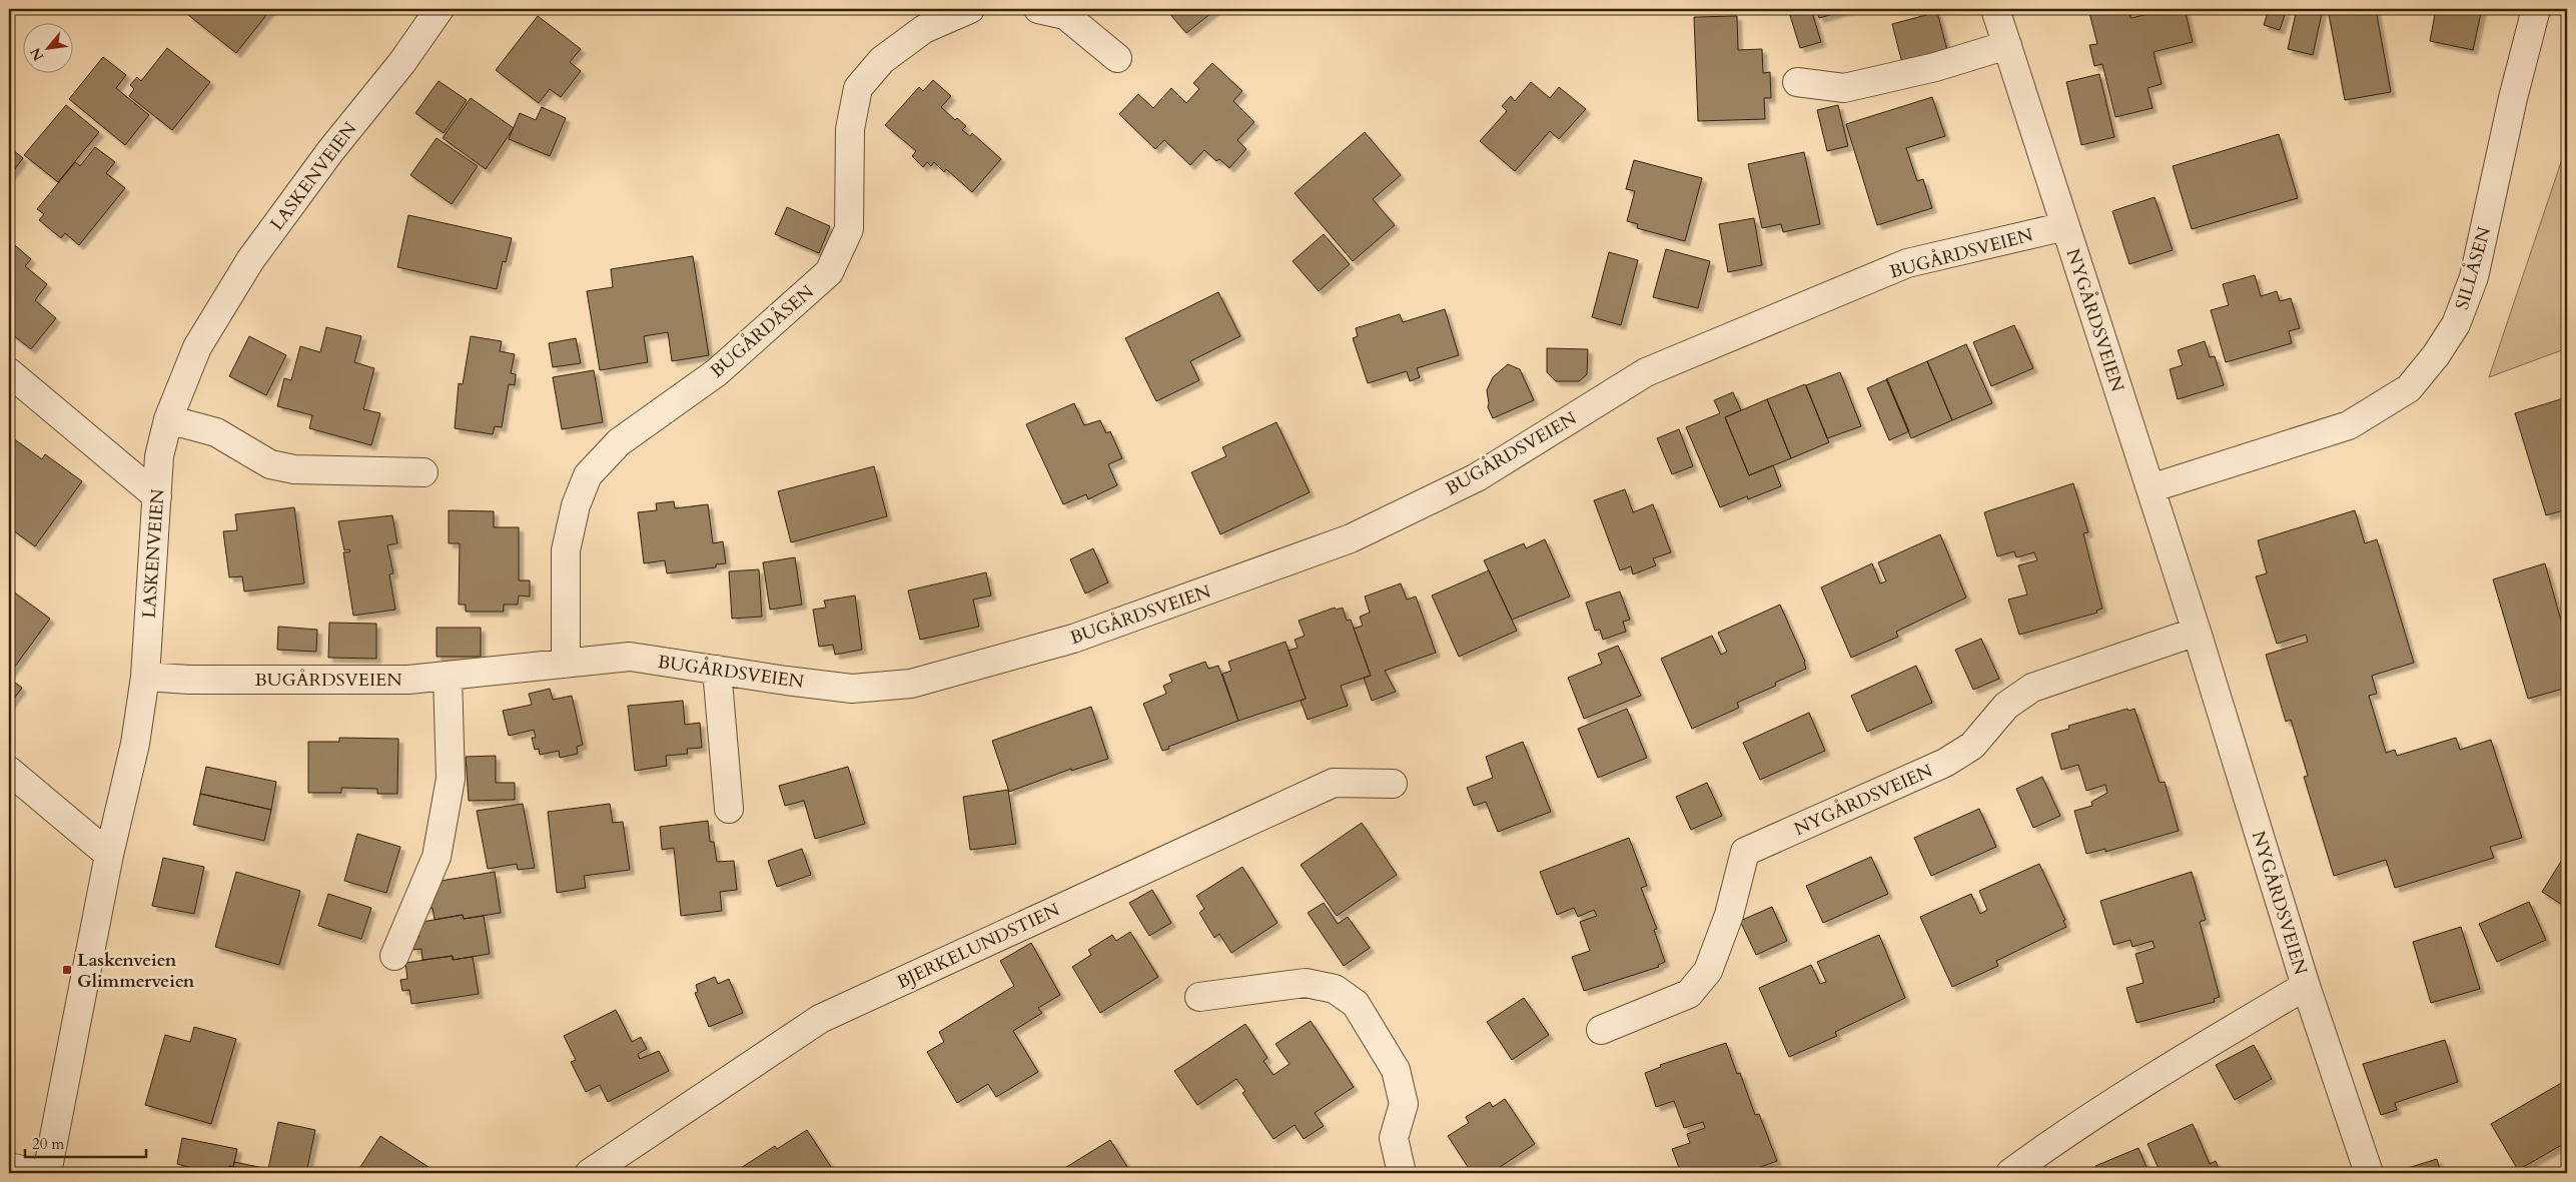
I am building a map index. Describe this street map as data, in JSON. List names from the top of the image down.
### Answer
{
  "streets": {
    "street": [
      "LASKENVEIEN",
      "BUGÅRDSVEIEN",
      "SILLÅSEN",
      "NYGÅRDSVEIEN",
      "BUGÅRDÅSEN",
      "BJERKELUNDSTIEN"
    ]
  },
  "crossings": [
    ["LASKENVEIEN", "BUGÅRDSVEIEN"],
    ["BUGÅRDSVEIEN", "NYGÅRDSVEIEN"],
    ["BUGÅRDSVEIEN", "BUGÅRDÅSEN"],
    ["SILLÅSEN", "NYGÅRDSVEIEN"]
  ],
  "places": {
    "transit": ["Laskenveien Glimmerveien"]
  },
  "scale_bar": "20 m",
  "north": "bottom left"
}
